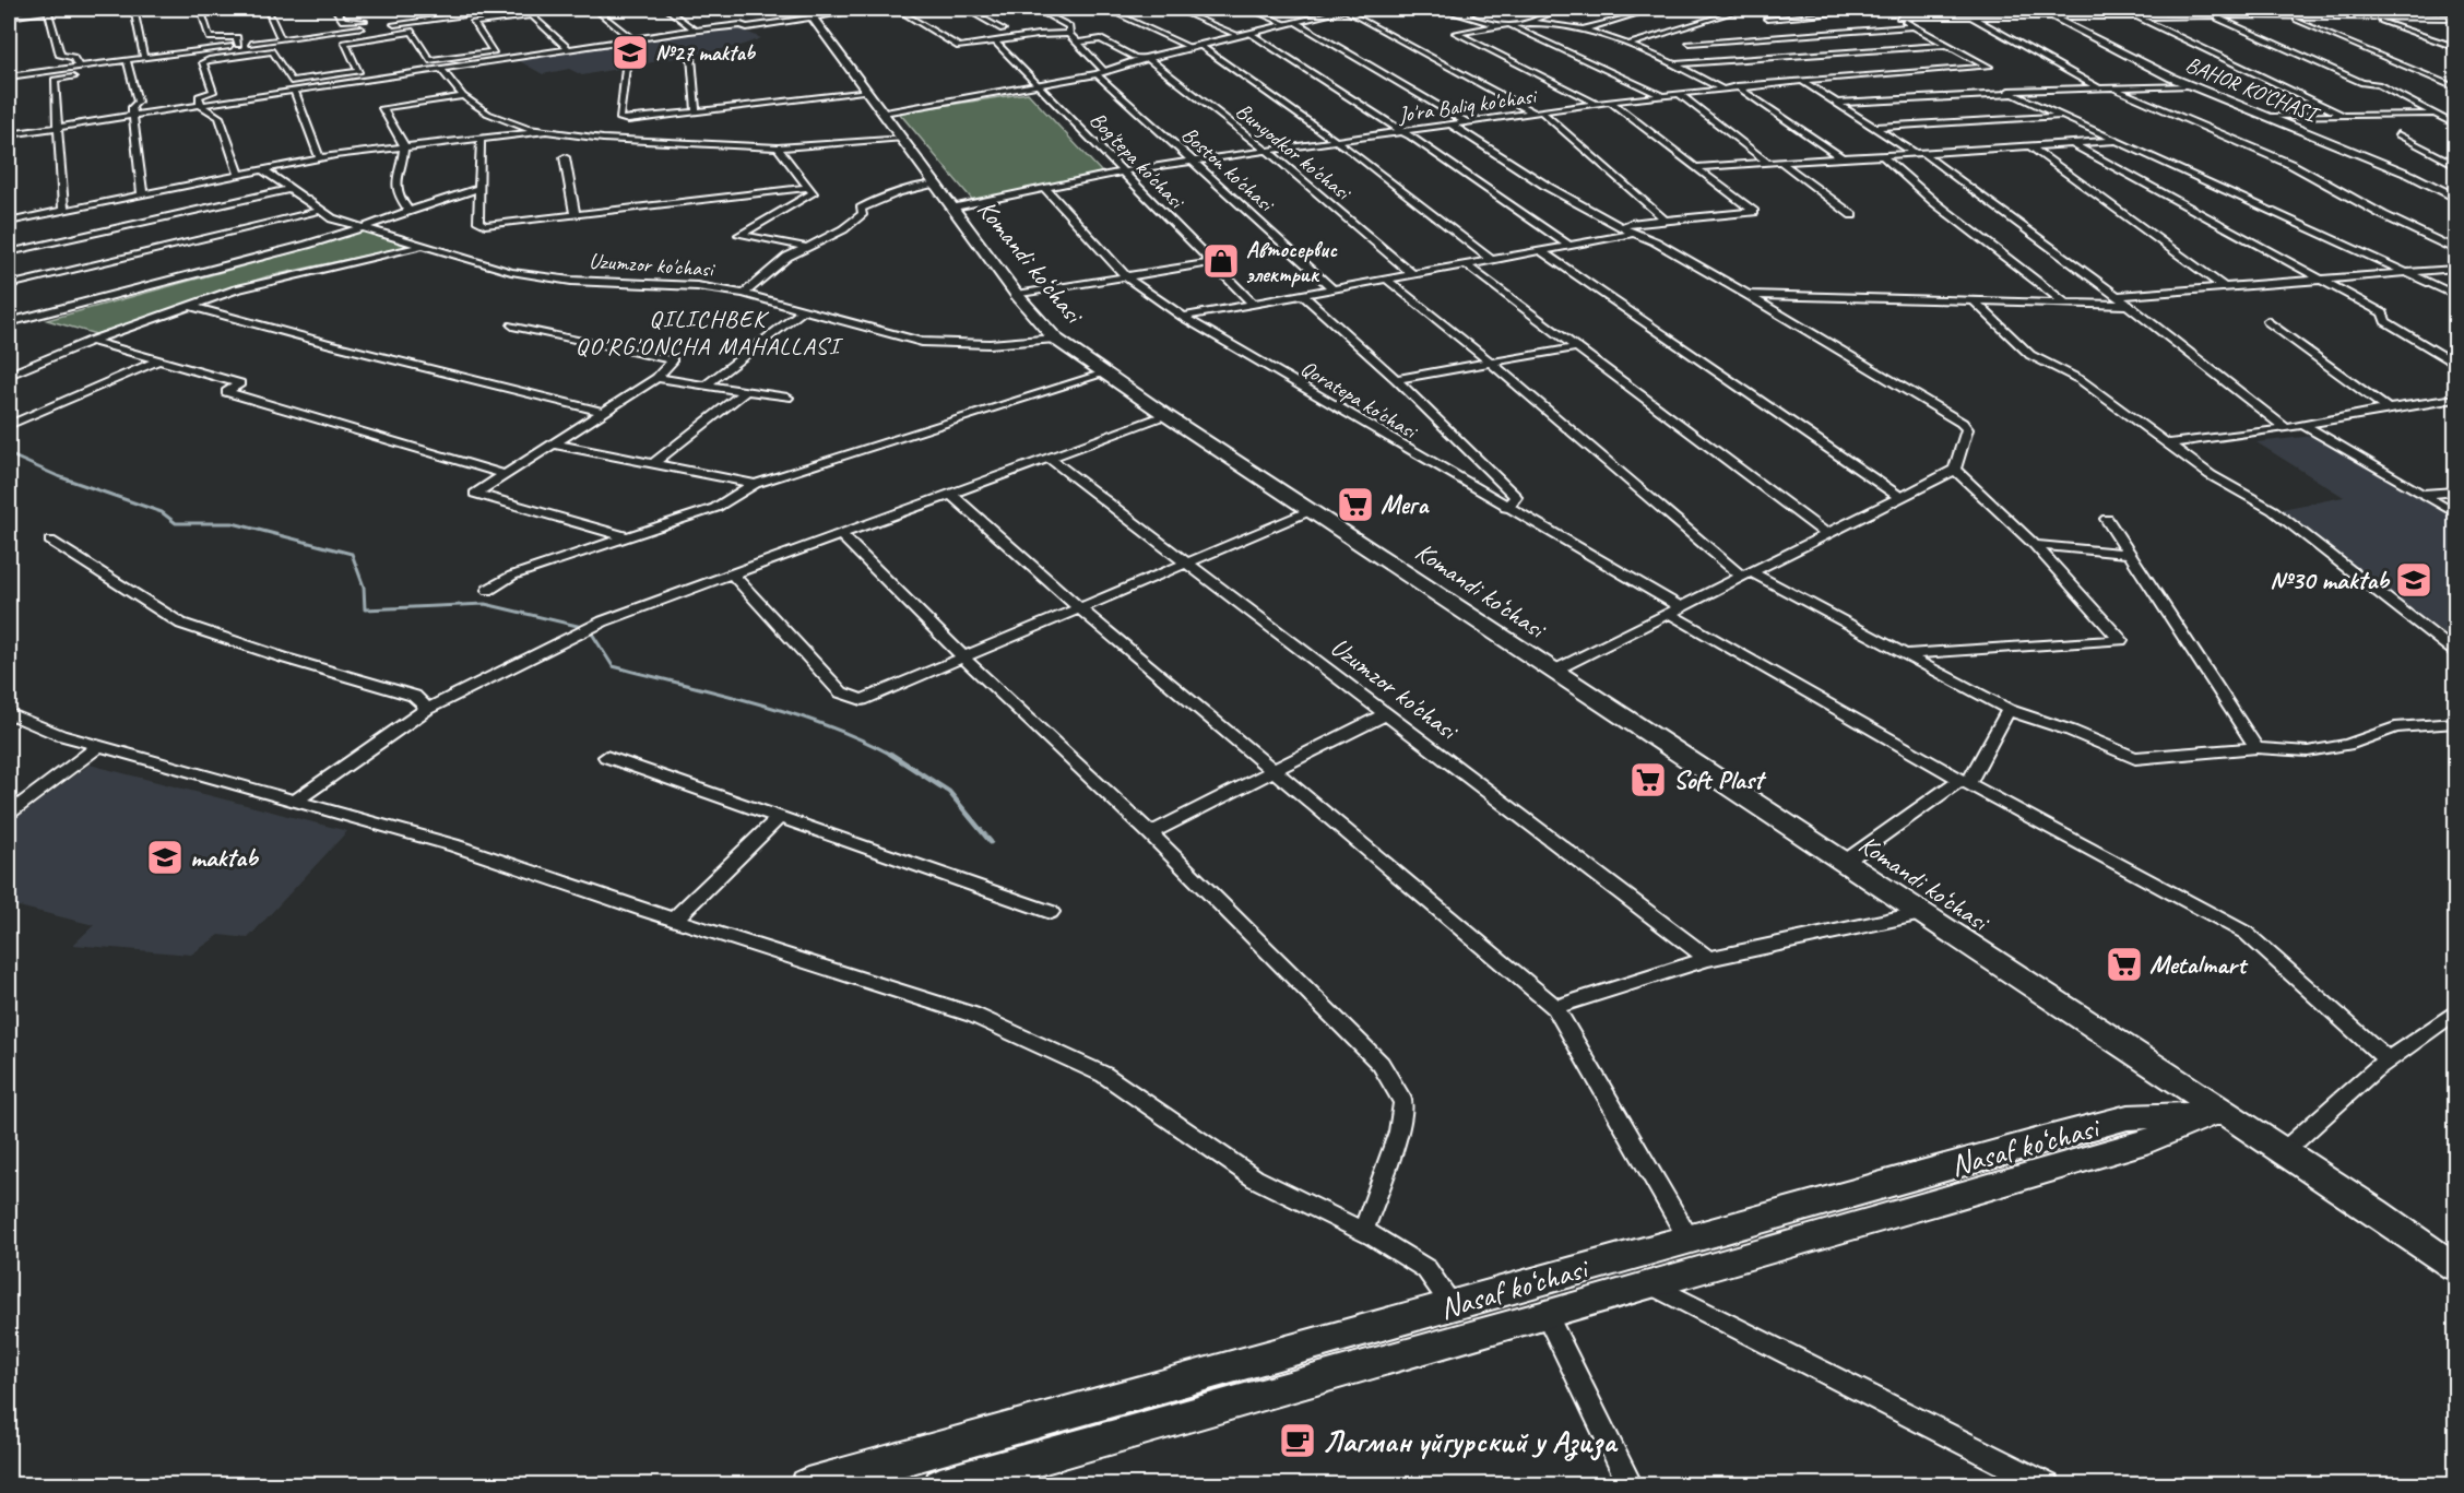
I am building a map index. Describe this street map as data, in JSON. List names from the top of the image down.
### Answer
{
  "streets": {
    "main road": ["Komandi ko‘chasi", "Nasaf ko‘chasi"],
    "street": [
      "BAHOR KO'CHASI",
      "Jo'ra Baliq ko'chasi",
      "Bunyodkor ko'chasi",
      "Bog'tepa ko'chasi",
      "Boston ko'chasi",
      "Uzumzor ko'chasi",
      "Qoratepa ko'chasi"
    ]
  },
  "crossings": [
    ["Jo'ra Baliq ko'chasi", "Bunyodkor ko'chasi"],
    ["Jo'ra Baliq ko'chasi", "Bog'tepa ko'chasi"],
    ["Jo'ra Baliq ko'chasi", "Boston ko'chasi"],
    ["Jo'ra Baliq ko'chasi", "Komandi ko‘chasi"],
    ["Jo'ra Baliq ko'chasi", "Qoratepa ko'chasi"],
    ["Bunyodkor ko'chasi", "Boston ko'chasi"],
    ["Komandi ko‘chasi", "Uzumzor ko'chasi"],
    ["Komandi ko‘chasi", "Nasaf ko‘chasi"]
  ],
  "districts": ["QILICHBEK QO'RG'ONCHA MAHALLASI"],
  "places": {
    "school or university": ["№27 maktab", "№30 maktab", "maktab"],
    "shop": ["Автосервис электрик"],
    "supermarket": ["Мега", "Soft Plast", "Metalmart"],
    "cafe": ["Лагман уйгурский у Азиза"]
  }
}
